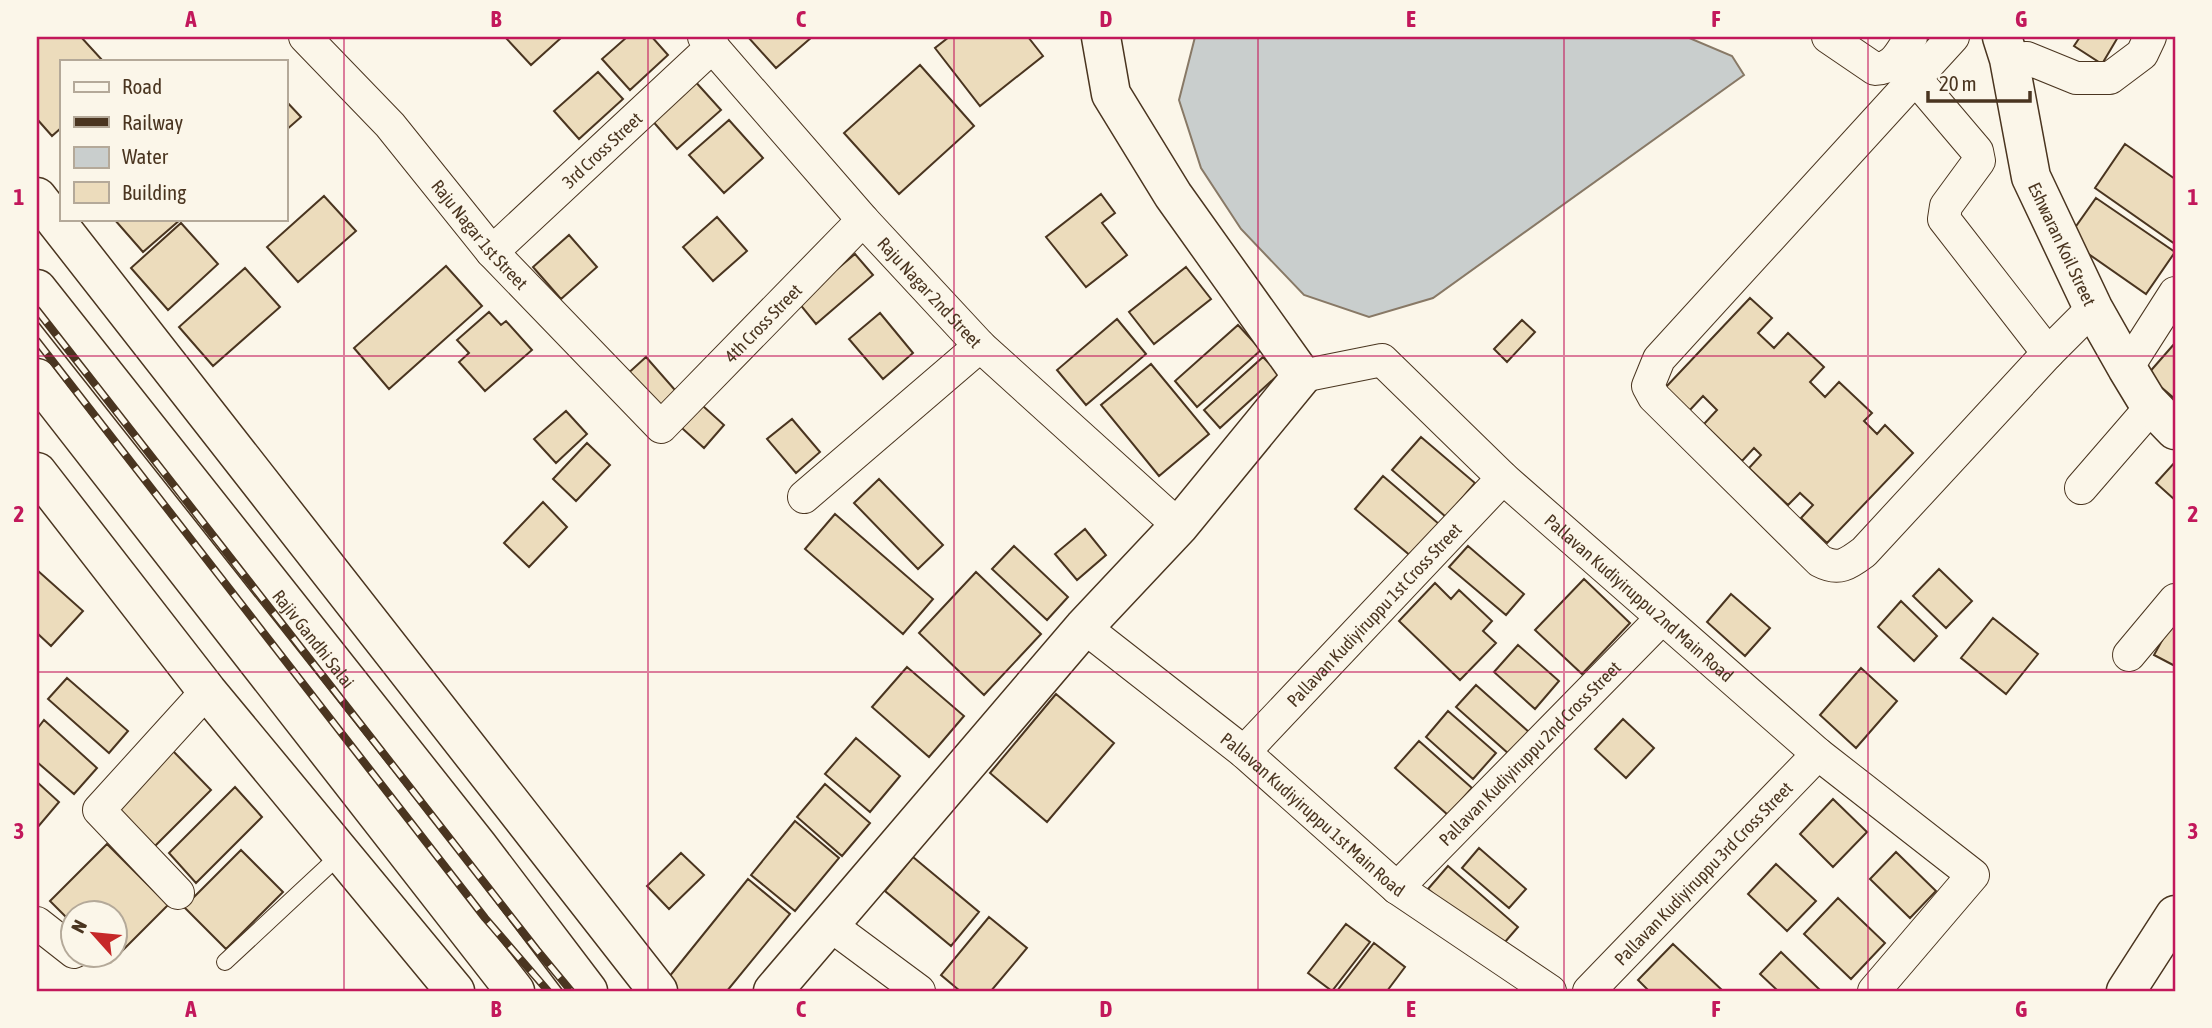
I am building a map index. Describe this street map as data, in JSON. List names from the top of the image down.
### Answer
{
  "streets": {
    "street": [
      "3rd Cross Street",
      "Raju Nagar 1st Street",
      "Eshwaran Koil Street",
      "Raju Nagar 2nd Street",
      "4th Cross Street",
      "Pallavan Kudiyiruppu 2nd Main Road",
      "Pallavan Kudiyiruppu 1st Cross Street",
      "Rajiv Gandhi Salai",
      "Pallavan Kudiyiruppu 2nd Cross Street",
      "Pallavan Kudiyiruppu 1st Main Road",
      "Pallavan Kudiyiruppu 3rd Cross Street"
    ]
  },
  "crossings": [
    ["3rd Cross Street", "Raju Nagar 1st Street"],
    ["3rd Cross Street", "Raju Nagar 2nd Street"],
    ["Raju Nagar 1st Street", "4th Cross Street"],
    ["Raju Nagar 2nd Street", "4th Cross Street"],
    ["Pallavan Kudiyiruppu 2nd Main Road", "Pallavan Kudiyiruppu 1st Cross Street"],
    ["Pallavan Kudiyiruppu 2nd Main Road", "Pallavan Kudiyiruppu 2nd Cross Street"],
    ["Pallavan Kudiyiruppu 2nd Main Road", "Pallavan Kudiyiruppu 3rd Cross Street"],
    ["Pallavan Kudiyiruppu 1st Cross Street", "Pallavan Kudiyiruppu 1st Main Road"],
    ["Pallavan Kudiyiruppu 2nd Cross Street", "Pallavan Kudiyiruppu 1st Main Road"]
  ],
  "legend": [
    "Road",
    "Railway",
    "Water",
    "Building"
  ],
  "scale_bar": "20 m",
  "north": "top left",
  "grid": {
    "columns": [
      "A",
      "B",
      "C",
      "D",
      "E",
      "F",
      "G"
    ],
    "rows": ["1", "2", "3"]
  }
}
